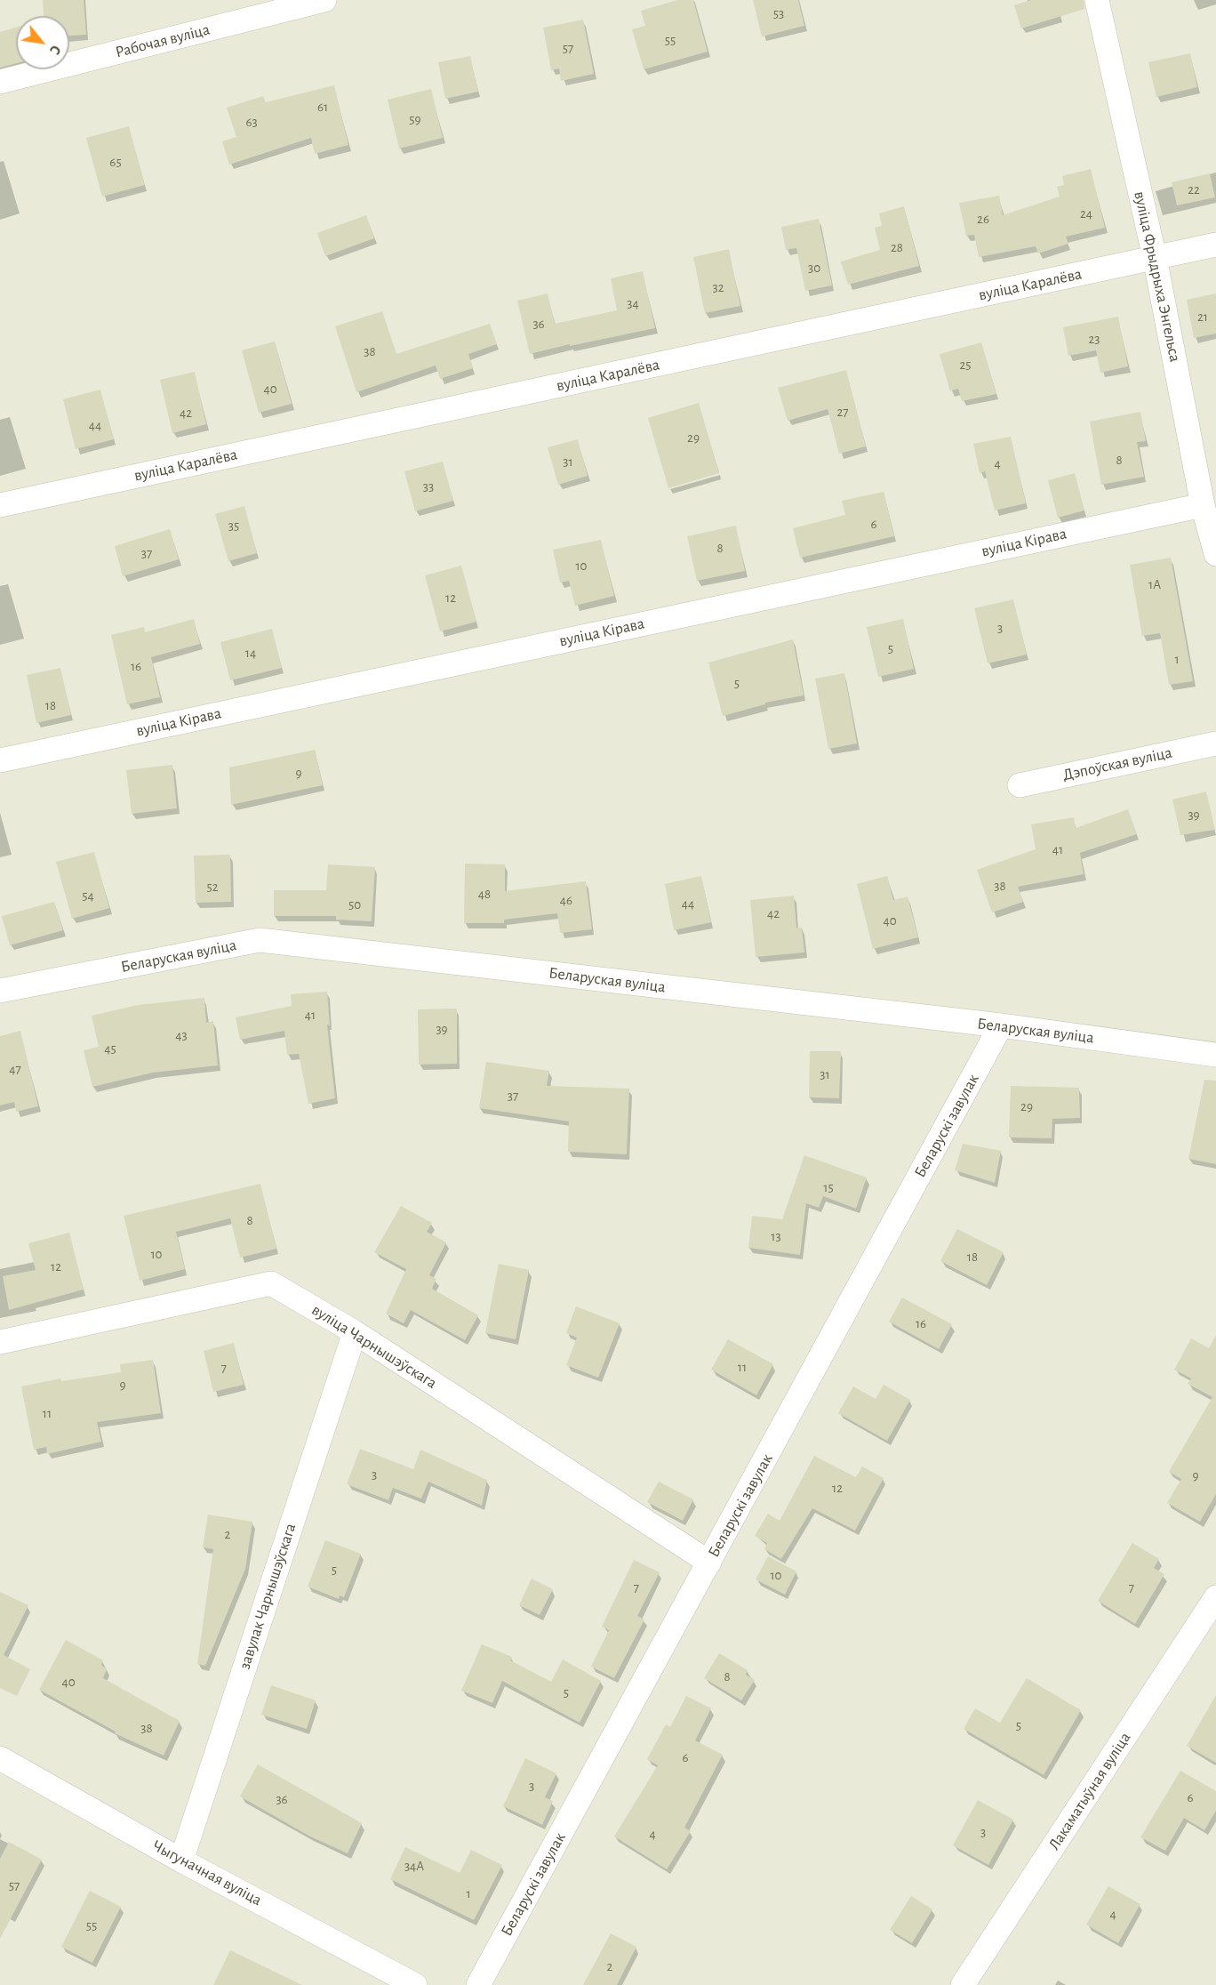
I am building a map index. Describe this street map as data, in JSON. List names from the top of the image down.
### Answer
{
  "streets": {
    "street": [
      "Рабочая вуліца",
      "вуліца Фрыдрыха Энгельса",
      "вуліца Каралёва",
      "вуліца Кірава",
      "Дэпоўская вуліца",
      "Беларуская вуліца",
      "Беларускі завулак",
      "вуліца Чарнышэўскага",
      "завулак Чарнышэўскага",
      "Лакаматыўная вуліца",
      "Чыгуначная вуліца"
    ]
  },
  "crossings": [
    ["вуліца Фрыдрыха Энгельса", "вуліца Каралёва"],
    ["вуліца Фрыдрыха Энгельса", "вуліца Кірава"],
    ["Беларуская вуліца", "Беларускі завулак"],
    ["Беларускі завулак", "вуліца Чарнышэўскага"],
    ["вуліца Чарнышэўскага", "завулак Чарнышэўскага"],
    ["завулак Чарнышэўскага", "Чыгуначная вуліца"]
  ],
  "house_numbers": [
    "53",
    "55",
    "57",
    "61",
    "59",
    "63",
    "65",
    "22",
    "24",
    "26",
    "28",
    "30",
    "32",
    "34",
    "21",
    "36",
    "23",
    "38",
    "25",
    "40",
    "27",
    "42",
    "44",
    "29",
    "8",
    "31",
    "4",
    "33",
    "6",
    "35",
    "8",
    "37",
    "10",
    "1А",
    "12",
    "3",
    "5",
    "14",
    "1",
    "16",
    "5",
    "18",
    "9",
    "39",
    "41",
    "38",
    "52",
    "48",
    "54",
    "46",
    "44",
    "50",
    "42",
    "40",
    "41",
    "39",
    "43",
    "45",
    "47",
    "31",
    "37",
    "29",
    "15",
    "8",
    "13",
    "10",
    "18",
    "12",
    "16",
    "11",
    "7",
    "9",
    "11",
    "3",
    "9",
    "12",
    "2",
    "5",
    "10",
    "7",
    "7",
    "8",
    "40",
    "5",
    "5",
    "38",
    "6",
    "3",
    "6",
    "36",
    "3",
    "4",
    "34А",
    "57",
    "1",
    "4",
    "55",
    "2"
  ],
  "north": "bottom right"
}
